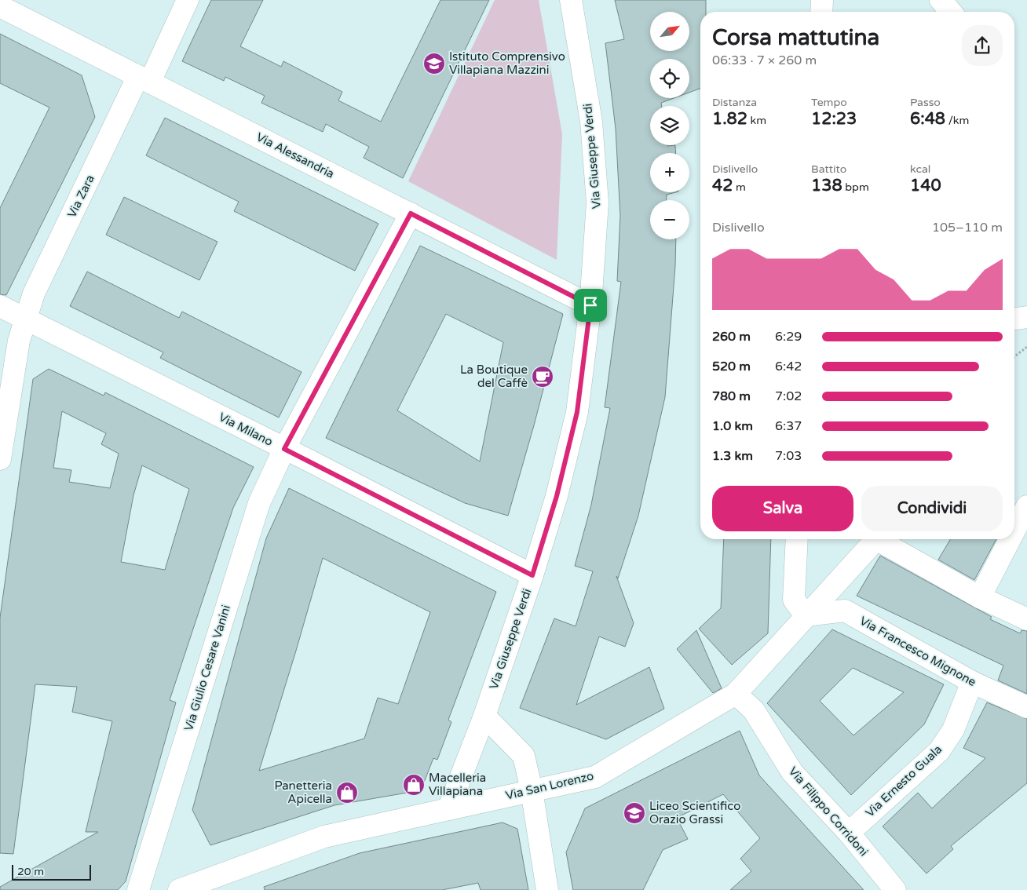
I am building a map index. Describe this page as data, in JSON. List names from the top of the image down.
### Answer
{
  "streets": {
    "street": [
      "Via Alessandria",
      "Via Giuseppe Verdi",
      "Via Zara",
      "Via Milano",
      "Via Francesco Mignone",
      "Via Giulio Cesare Vanini",
      "Via Ernesto Guala",
      "Via San Lorenzo",
      "Via Filippo Corridoni"
    ]
  },
  "crossings": [
    ["Via Alessandria", "Via Giuseppe Verdi"],
    ["Via Alessandria", "Via Zara"],
    ["Via Alessandria", "Via Giulio Cesare Vanini"],
    ["Via Giuseppe Verdi", "Via Milano"],
    ["Via Giuseppe Verdi", "Via San Lorenzo"],
    ["Via Zara", "Via Milano"],
    ["Via Milano", "Via Giulio Cesare Vanini"],
    ["Via Francesco Mignone", "Via Ernesto Guala"],
    ["Via Francesco Mignone", "Via San Lorenzo"],
    ["Via Ernesto Guala", "Via Filippo Corridoni"],
    ["Via San Lorenzo", "Via Filippo Corridoni"]
  ],
  "places": {
    "school or university": ["Istituto Comprensivo Villapiana Mazzini", "Liceo Scientifico Orazio Grassi"],
    "cafe": ["La Boutique del Caffè"],
    "shop": ["Macelleria Villapiana", "Panetteria Apicella"]
  },
  "scale_bar": "20 m",
  "north": "top right",
  "page": {
    "map_buttons": ["+", "−"],
    "heading": ["Corsa mattutina", "06:33 · 7 × 260 m"],
    "stats": [
      ["Distanza", "1.82 km"],
      ["Tempo", "12:23"],
      ["Passo", "6:48 /km"],
      ["Dislivello", "42 m"],
      ["Battito", "138 bpm"],
      ["kcal", "140"]
    ],
    "chart": ["Dislivello", "105–110 m"],
    "list": [
      {
        "name": "260 m",
        "note": "6:29"
      },
      {
        "name": "520 m",
        "note": "6:42"
      },
      {
        "name": "780 m",
        "note": "7:02"
      },
      {
        "name": "1.0 km",
        "note": "6:37"
      },
      {
        "name": "1.3 km",
        "note": "7:03"
      }
    ],
    "buttons": ["Salva", "Condividi"],
    "scale": "20 m"
  }
}
